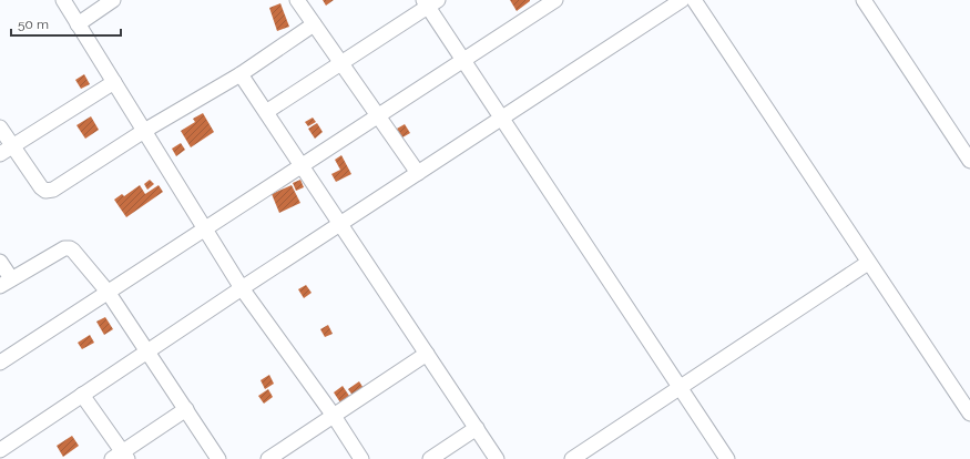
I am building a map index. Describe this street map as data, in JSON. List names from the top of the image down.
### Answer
{
  "scale_bar": "50 m"
}
